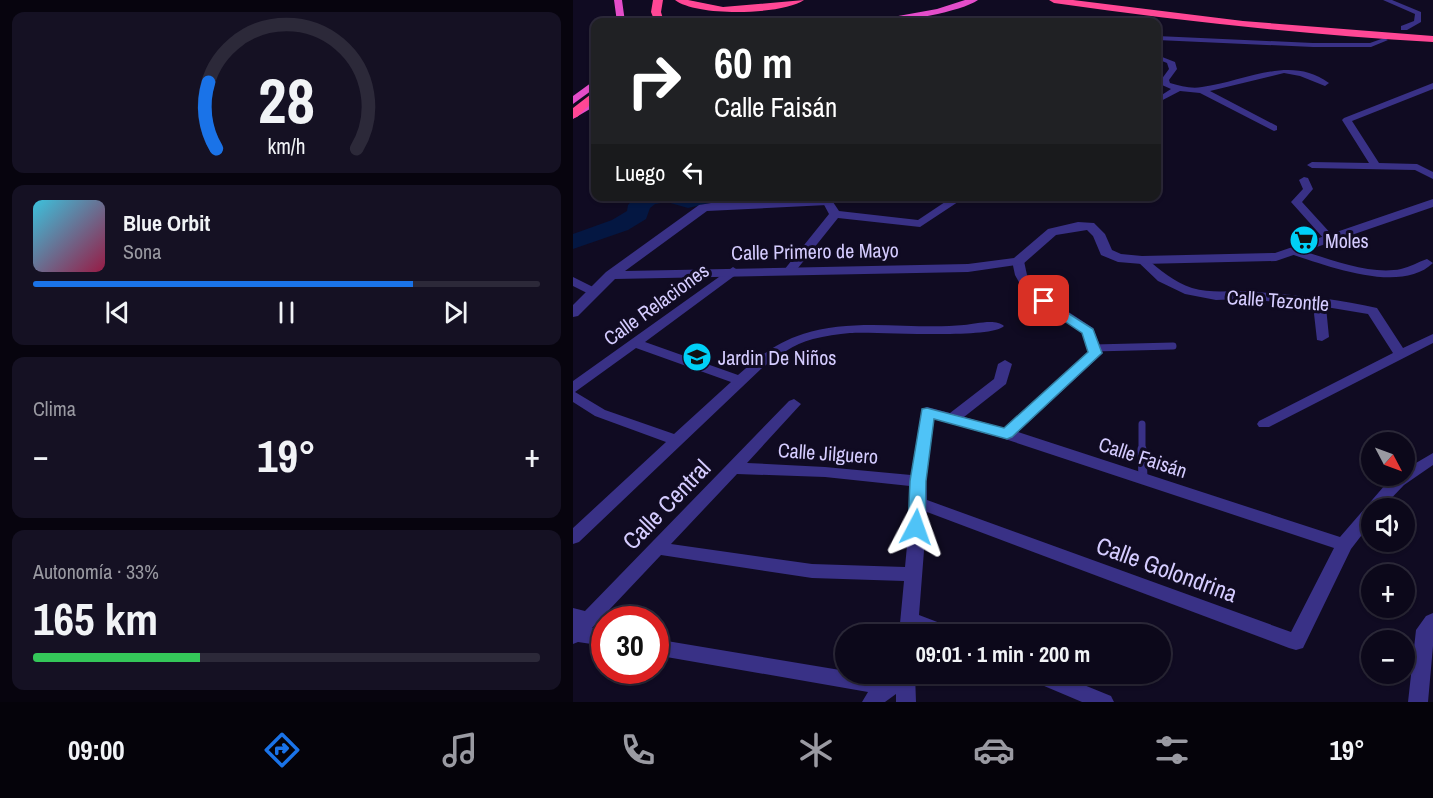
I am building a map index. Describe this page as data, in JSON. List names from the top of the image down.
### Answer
{
  "streets": {
    "street": [
      "Calle Primero de Mayo",
      "Calle Tezontle",
      "Calle Relaciones",
      "Calle Jilguero",
      "Calle Faisán",
      "Calle Central",
      "Calle Golondrina"
    ]
  },
  "crossings": [
    ["Calle Primero de Mayo", "Calle Relaciones"],
    ["Calle Jilguero", "Calle Faisán"],
    ["Calle Jilguero", "Calle Central"],
    ["Calle Faisán", "Calle Golondrina"]
  ],
  "places": {
    "supermarket": ["Moles"],
    "school or university": ["Jardin De Niños"]
  },
  "north": "bottom right",
  "page": {
    "turn": ["60 m", "Calle Faisán"],
    "then": "Luego",
    "song": ["Blue Orbit", "Sona"],
    "tile": [
      "Clima",
      ["Autonomía · 33%", "165 km"]
    ],
    "heat": ["−", "19°", "+"],
    "map_buttons": ["+", "−"],
    "limit": "30",
    "trip": "09:01 · 1 min · 200 m",
    "tabs": ["09:00", "19°"],
    "gauge": ["28", "km/h"]
  }
}
